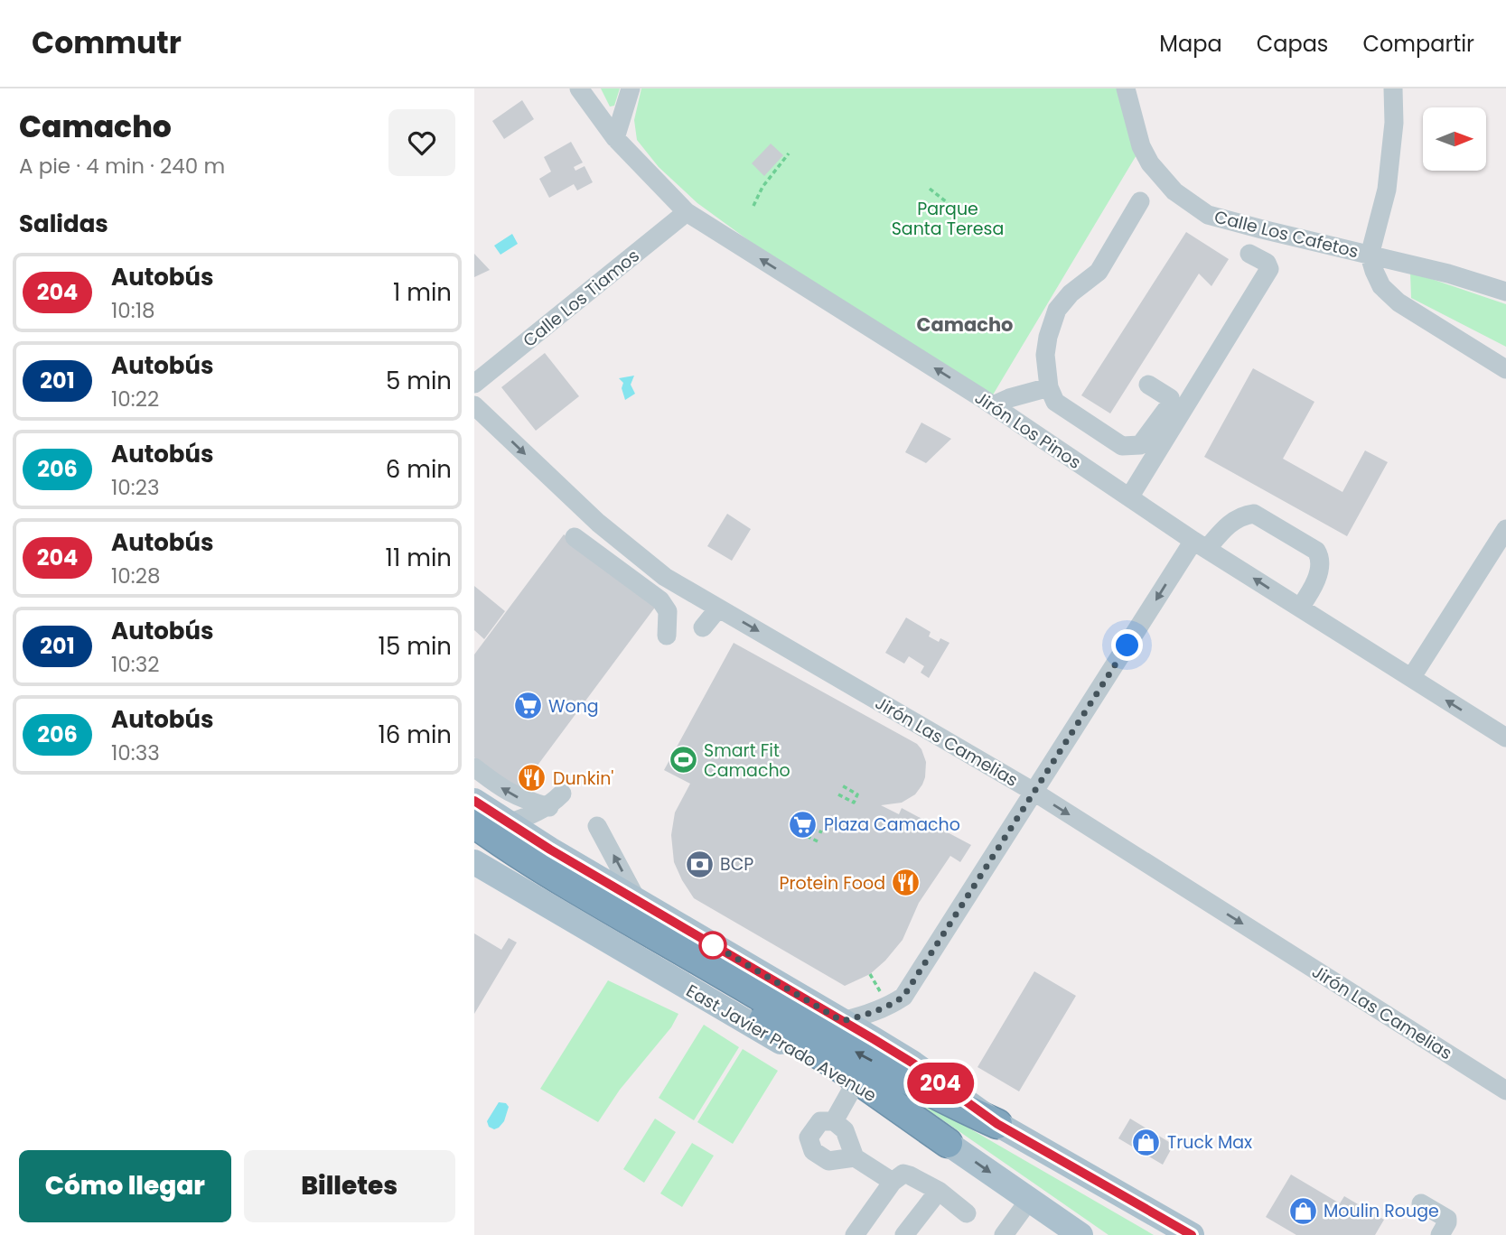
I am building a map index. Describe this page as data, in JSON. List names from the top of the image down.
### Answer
{
  "streets": {
    "main road": ["East Javier Prado Avenue"],
    "street": [
      "Calle Los Cafetos",
      "Calle Los Tiamos",
      "Jirón Los Pinos",
      "Jirón Las Camelias"
    ]
  },
  "crossings": [
    ["Calle Los Tiamos", "Jirón Los Pinos"]
  ],
  "one_way": ["Jirón Los Pinos", "Jirón Las Camelias"],
  "districts": ["Camacho"],
  "parks": ["Parque Santa Teresa"],
  "places": {
    "supermarket": ["Wong", "Plaza Camacho"],
    "sports": ["Smart Fit Camacho"],
    "restaurant": ["Dunkin'", "Protein Food"],
    "bank": ["BCP"],
    "shop": ["Truck Max", "Moulin Rouge"]
  },
  "lines": ["bus line 204"],
  "north": "right",
  "page": {
    "header": "Commutr",
    "nav": ["Mapa", "Capas", "Compartir"],
    "heading": [
      ["Camacho", "A pie · 4 min · 240 m"],
      "Salidas"
    ],
    "on_map": "204",
    "list": [
      {
        "mark": "204",
        "name": "Autobús",
        "note": "10:18",
        "value": "1 min"
      },
      {
        "mark": "201",
        "name": "Autobús",
        "note": "10:22",
        "value": "5 min"
      },
      {
        "mark": "206",
        "name": "Autobús",
        "note": "10:23",
        "value": "6 min"
      },
      {
        "mark": "204",
        "name": "Autobús",
        "note": "10:28",
        "value": "11 min"
      },
      {
        "mark": "201",
        "name": "Autobús",
        "note": "10:32",
        "value": "15 min"
      },
      {
        "mark": "206",
        "name": "Autobús",
        "note": "10:33",
        "value": "16 min"
      }
    ],
    "buttons": ["Cómo llegar", "Billetes"]
  }
}
